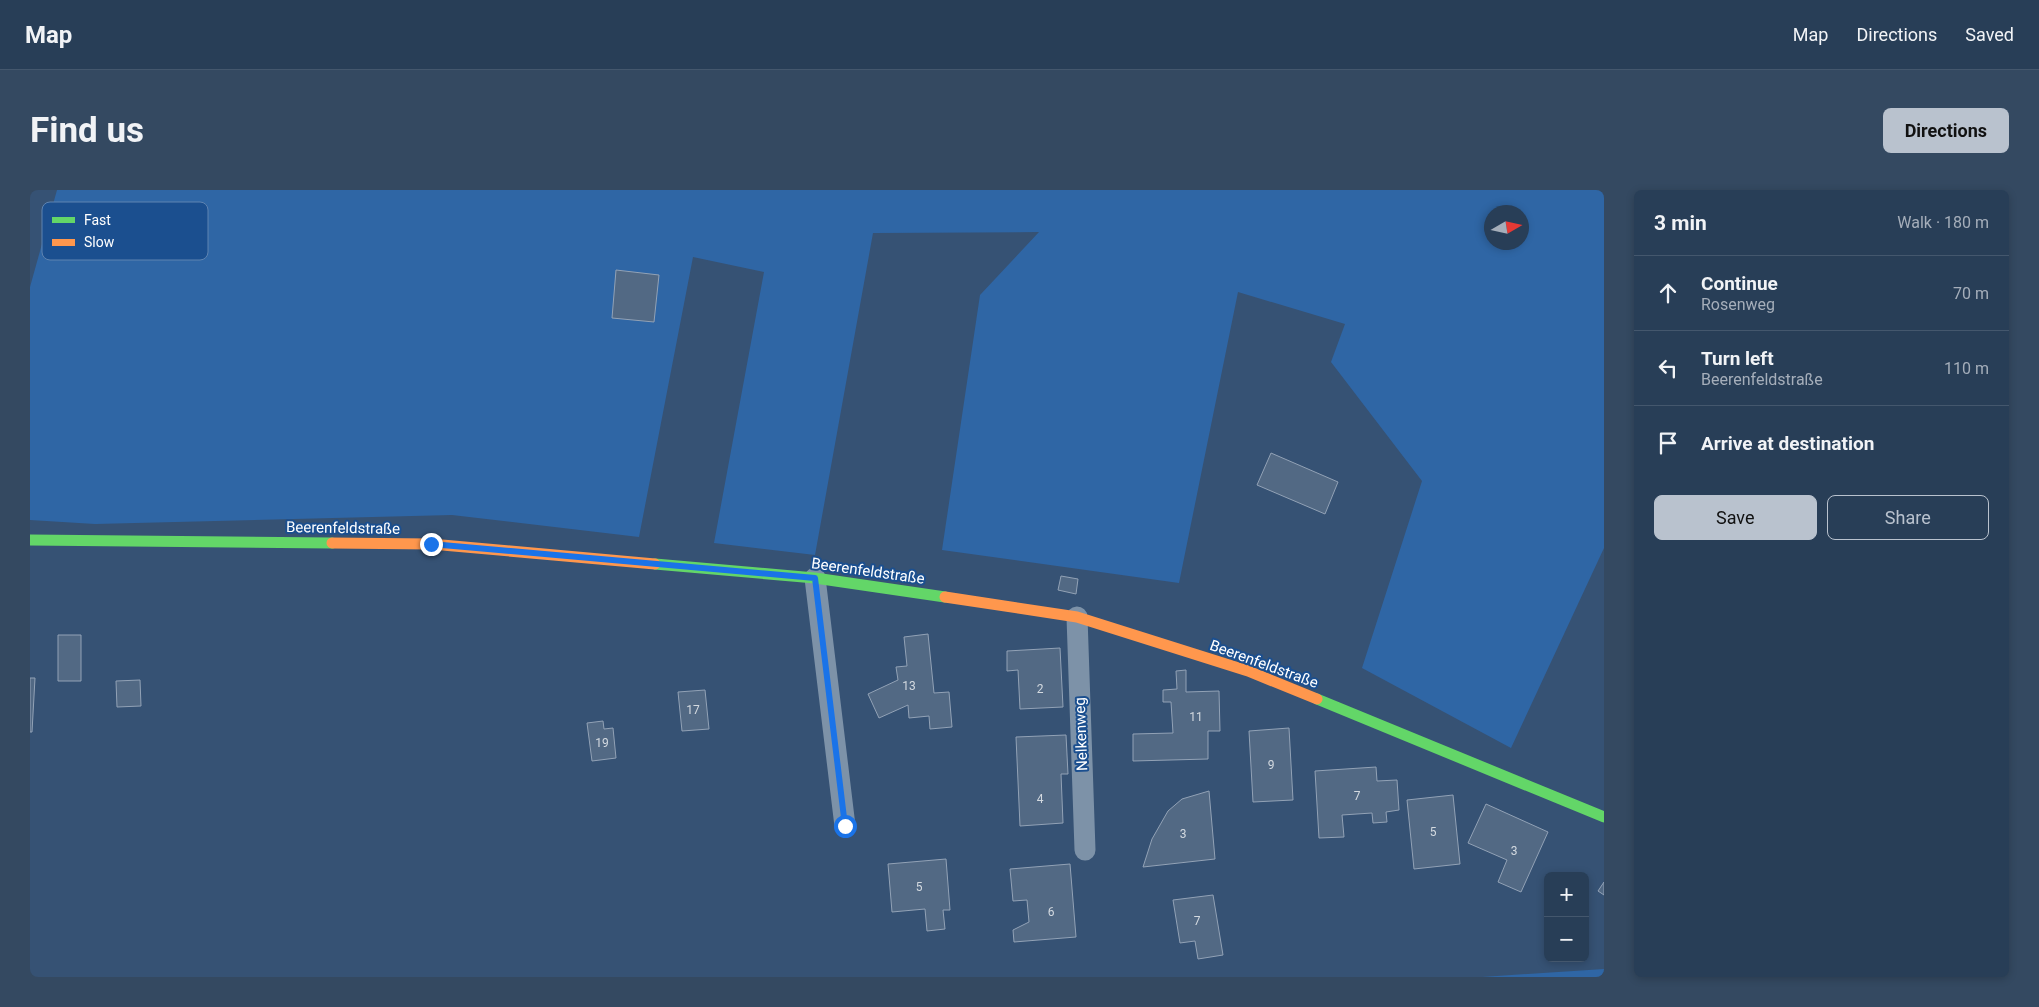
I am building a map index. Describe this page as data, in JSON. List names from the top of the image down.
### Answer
{
  "streets": {
    "street": ["Beerenfeldstraße", "Nelkenweg"]
  },
  "crossings": [
    ["Beerenfeldstraße", "Nelkenweg"]
  ],
  "house_numbers": [
    "13",
    "2",
    "17",
    "11",
    "19",
    "9",
    "7",
    "4",
    "5",
    "3",
    "3",
    "5",
    "6",
    "7"
  ],
  "legend": ["Fast", "Slow"],
  "north": "right",
  "page": {
    "header": "Map",
    "nav": ["Map", "Directions", "Saved"],
    "buttons": [
      "Directions",
      ["Save", "Share"]
    ],
    "title": "Find us",
    "heading": ["3 min", "Walk · 180 m"],
    "list": [
      ["Continue", "Rosenweg", "70 m"],
      ["Turn left", "Beerenfeldstraße", "110 m"],
      "Arrive at destination"
    ],
    "map_buttons": ["+", "−"]
  }
}
